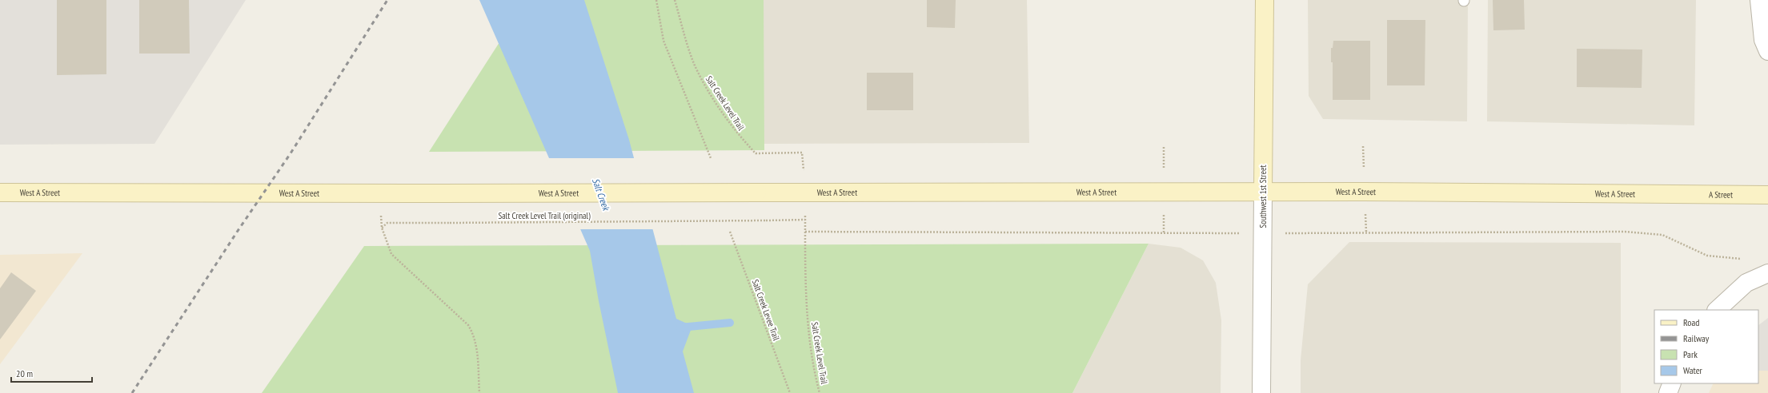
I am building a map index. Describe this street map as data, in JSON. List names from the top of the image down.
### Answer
{
  "streets": {
    "main road": ["West A Street", "A Street", "Southwest 1st Street"],
    "path": ["Salt Creek Level Trail", "Salt Creek Level Trail (original)", "Salt Creek Levee Trail"]
  },
  "crossings": [
    ["West A Street", "A Street"],
    ["West A Street", "Southwest 1st Street"]
  ],
  "water": ["Salt Creek"],
  "legend": [
    "Road",
    "Railway",
    "Park",
    "Water"
  ],
  "scale_bar": "20 m"
}
